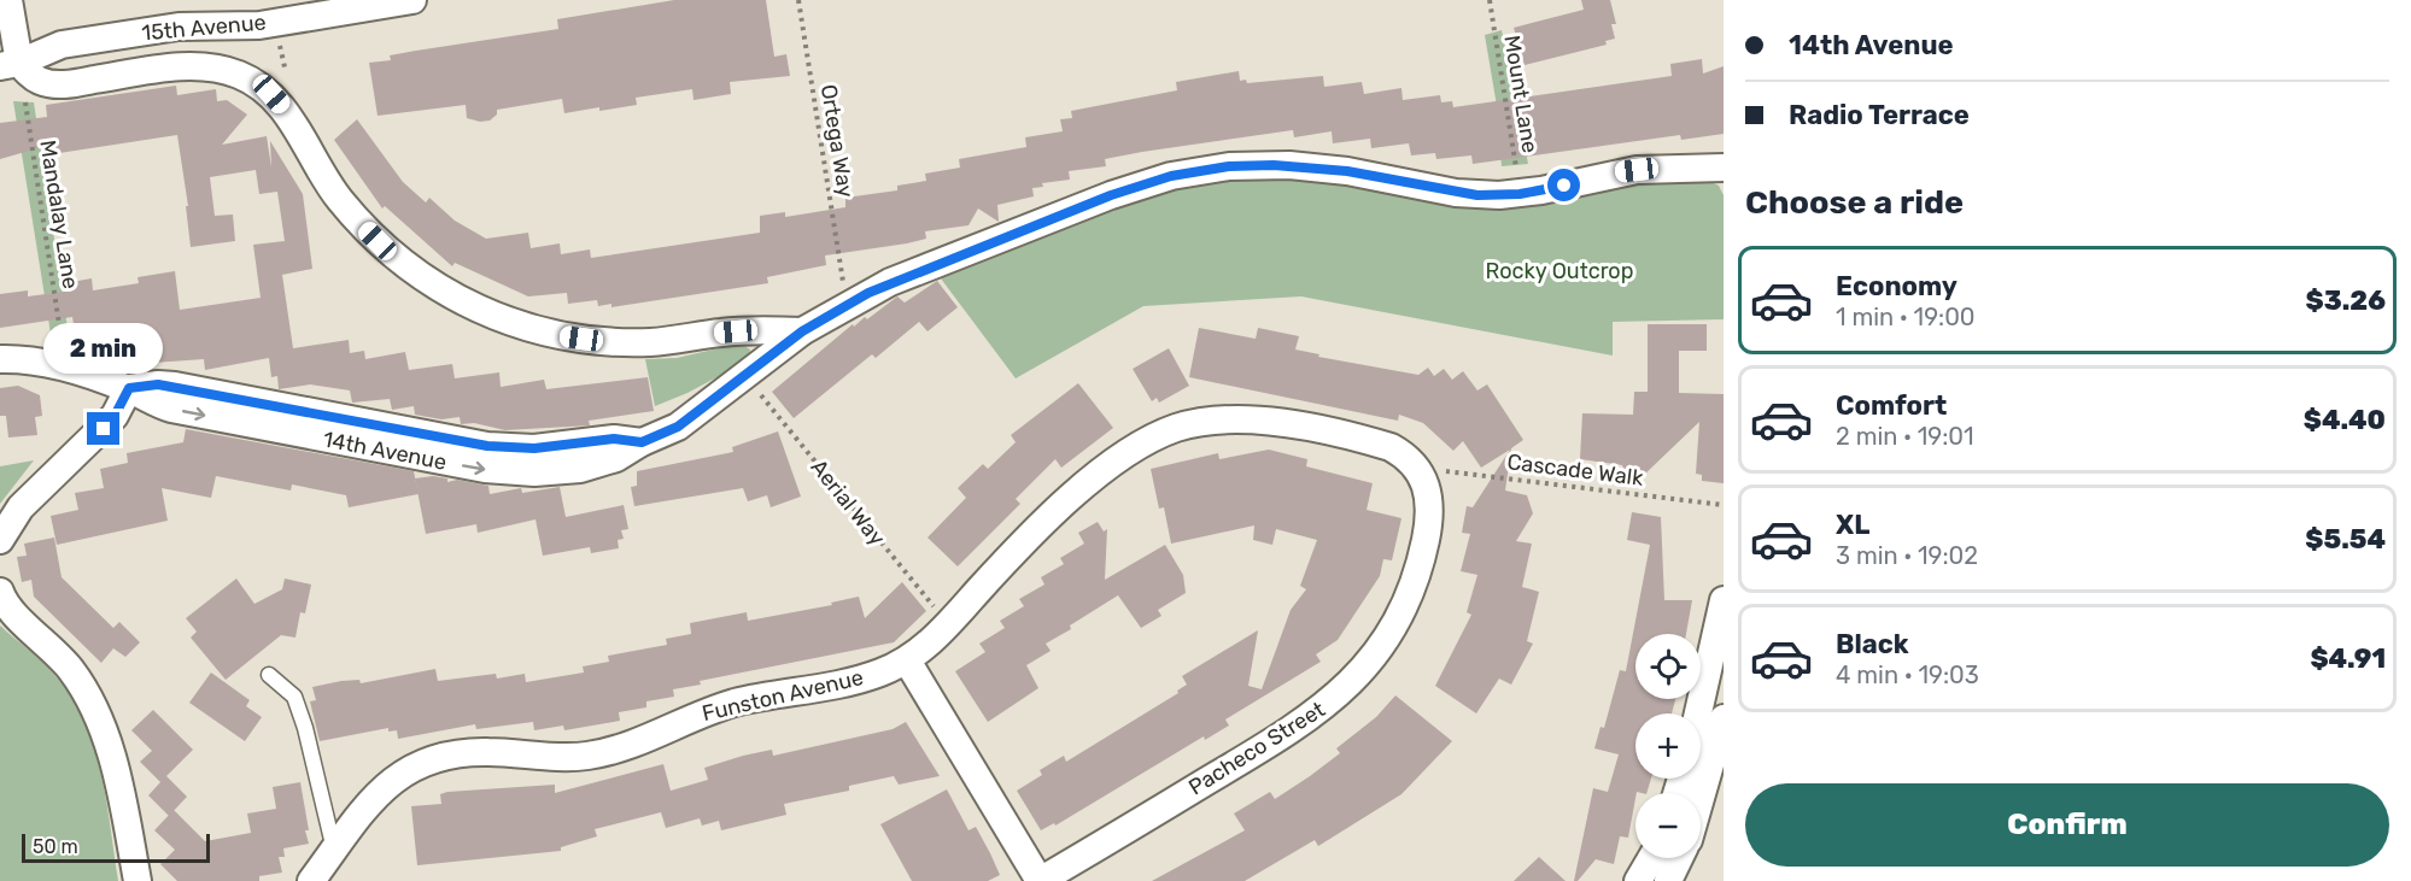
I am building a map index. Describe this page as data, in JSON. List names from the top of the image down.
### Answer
{
  "streets": {
    "street": [
      "15th Avenue",
      "14th Avenue",
      "Funston Avenue",
      "Pacheco Street"
    ],
    "path": [
      "Mount Lane",
      "Ortega Way",
      "Mandalay Lane",
      "Cascade Walk",
      "Aerial Way"
    ]
  },
  "crossings": [
    ["15th Avenue", "Mandalay Lane"],
    ["Mount Lane", "14th Avenue"],
    ["Mandalay Lane", "14th Avenue"],
    ["Cascade Walk", "Funston Avenue"],
    ["Cascade Walk", "Pacheco Street"],
    ["Funston Avenue", "Pacheco Street"]
  ],
  "parks": ["Rocky Outcrop"],
  "scale_bar": "50 m",
  "page": {
    "banner": ["14th Avenue", "Radio Terrace"],
    "heading": "Choose a ride",
    "list": [
      {
        "name": "Economy",
        "note": "1 min · 19:00",
        "value": "$3.26"
      },
      {
        "name": "Comfort",
        "note": "2 min · 19:01",
        "value": "$4.40"
      },
      {
        "name": "XL",
        "note": "3 min · 19:02",
        "value": "$5.54"
      },
      {
        "name": "Black",
        "note": "4 min · 19:03",
        "value": "$4.91"
      }
    ],
    "bubble": "2 min",
    "map_buttons": ["+", "−"],
    "buttons": "Confirm",
    "scale": "50 m"
  }
}
